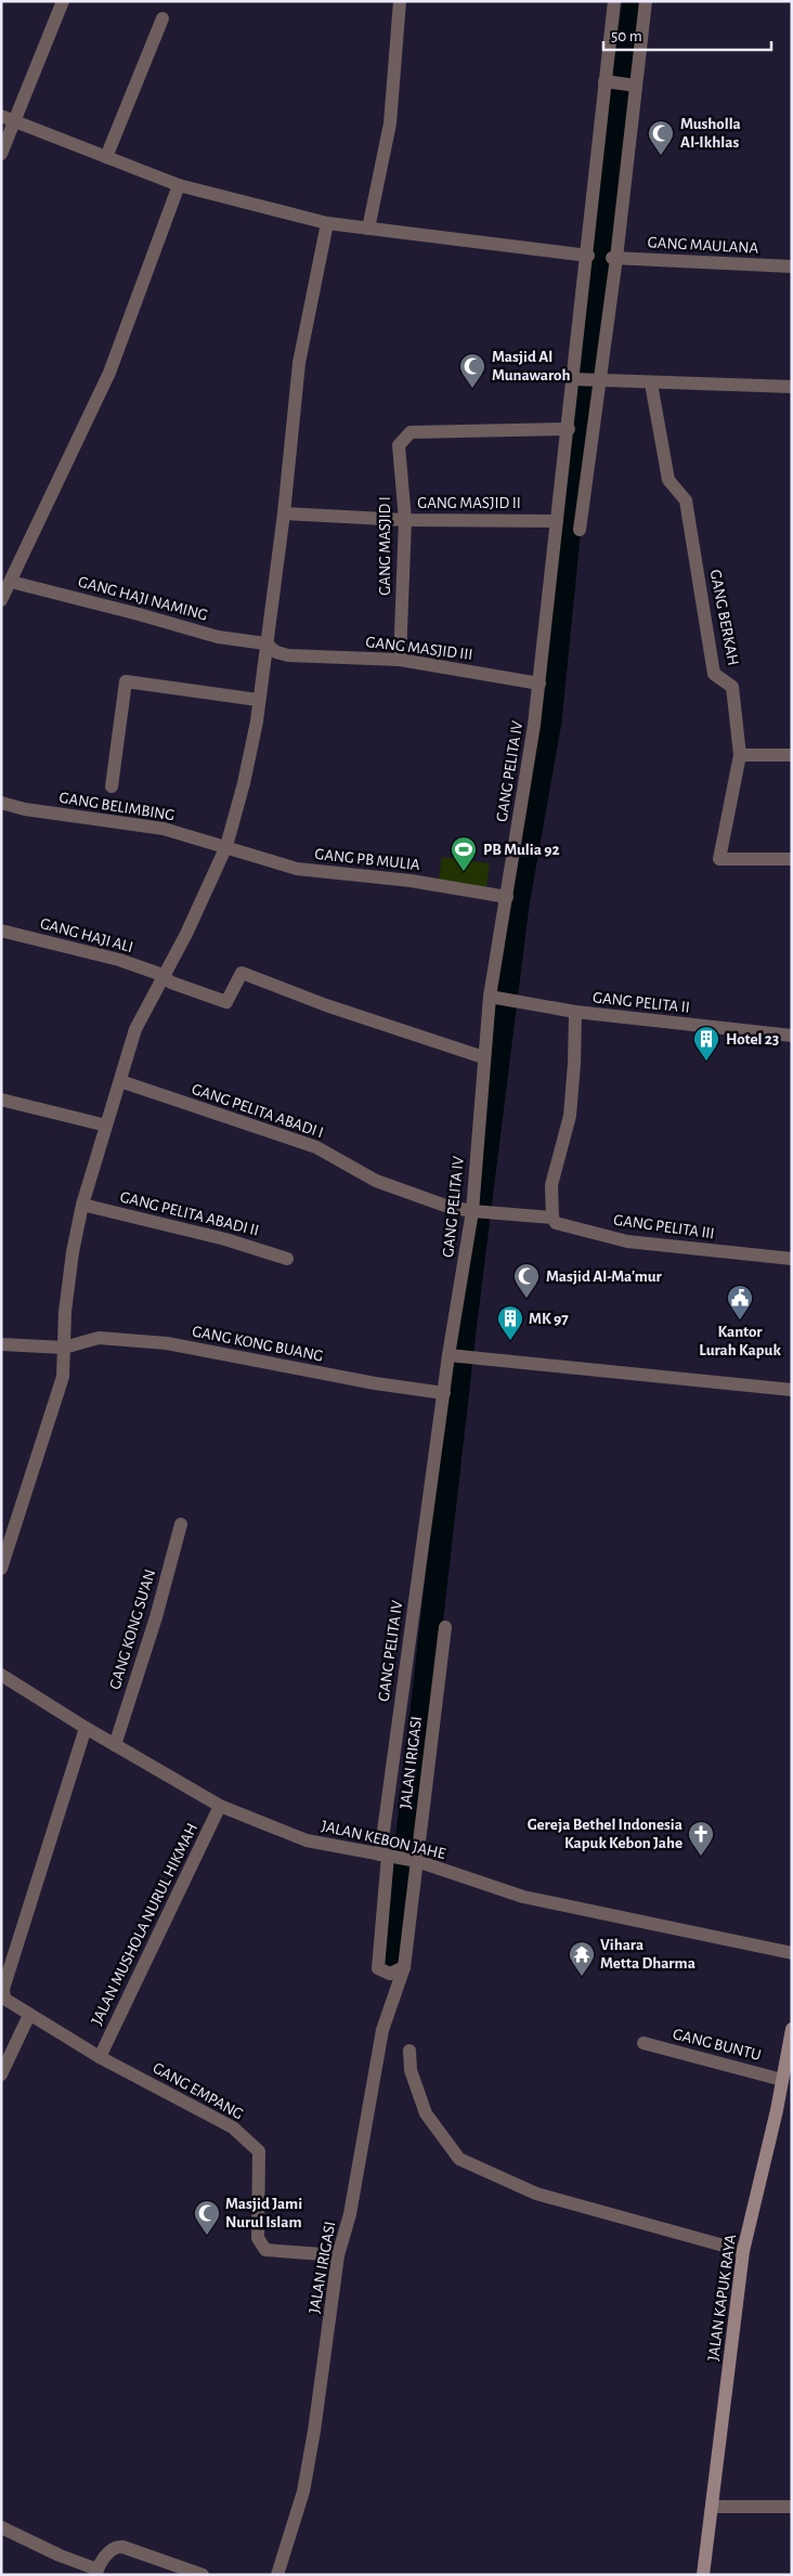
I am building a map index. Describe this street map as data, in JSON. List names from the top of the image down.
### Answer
{
  "streets": {
    "main road": ["JALAN KAPUK RAYA"],
    "street": [
      "GANG MAULANA",
      "GANG MASJID II",
      "GANG MASJID I",
      "GANG HAJI NAMING",
      "GANG BERKAH",
      "GANG MASJID III",
      "GANG PELITA IV",
      "GANG BELIMBING",
      "GANG PB MULIA",
      "GANG HAJI ALI",
      "GANG PELITA II",
      "GANG PELITA ABADI I",
      "GANG PELITA ABADI II",
      "GANG PELITA III",
      "GANG KONG BUANG",
      "GANG KONG SU'AN",
      "JALAN IRIGASI",
      "JALAN KEBON JAHE",
      "JALAN MUSHOLA NURUL HIKMAH",
      "GANG BUNTU",
      "GANG EMPANG"
    ]
  },
  "crossings": [
    ["GANG MASJID II", "GANG MASJID I"],
    ["GANG MASJID II", "GANG PELITA IV"],
    ["GANG MASJID I", "GANG MASJID III"],
    ["GANG MASJID I", "GANG PELITA IV"],
    ["GANG HAJI NAMING", "GANG MASJID III"],
    ["GANG MASJID III", "GANG PELITA IV"],
    ["GANG PELITA IV", "GANG PB MULIA"],
    ["GANG PELITA IV", "GANG HAJI ALI"],
    ["GANG PELITA IV", "GANG PELITA II"],
    ["GANG PELITA IV", "GANG PELITA ABADI I"],
    ["GANG PELITA IV", "GANG PELITA III"],
    ["GANG PELITA IV", "GANG KONG BUANG"],
    ["GANG PELITA IV", "JALAN KEBON JAHE"],
    ["GANG BELIMBING", "GANG PB MULIA"],
    ["GANG PELITA ABADI I", "GANG PELITA III"],
    ["GANG KONG SU'AN", "JALAN KEBON JAHE"],
    ["JALAN IRIGASI", "JALAN KEBON JAHE"],
    ["JALAN IRIGASI", "GANG EMPANG"],
    ["JALAN KEBON JAHE", "JALAN MUSHOLA NURUL HIKMAH"],
    ["JALAN KEBON JAHE", "GANG EMPANG"],
    ["JALAN MUSHOLA NURUL HIKMAH", "GANG EMPANG"],
    ["GANG BUNTU", "JALAN KAPUK RAYA"]
  ],
  "places": {
    "mosque": [
      "Musholla Al-Ikhlas",
      "Masjid Al Munawaroh",
      "Masjid Al-Ma'mur",
      "Masjid Jami Nurul Islam"
    ],
    "sports": ["PB Mulia 92"],
    "building": ["Hotel 23", "MK 97"],
    "public building": ["Kantor Lurah Kapuk"],
    "church": ["Gereja Bethel Indonesia Kapuk Kebon Jahe"],
    "temple": ["Vihara Metta Dharma"]
  },
  "scale_bar": "50 m"
}
